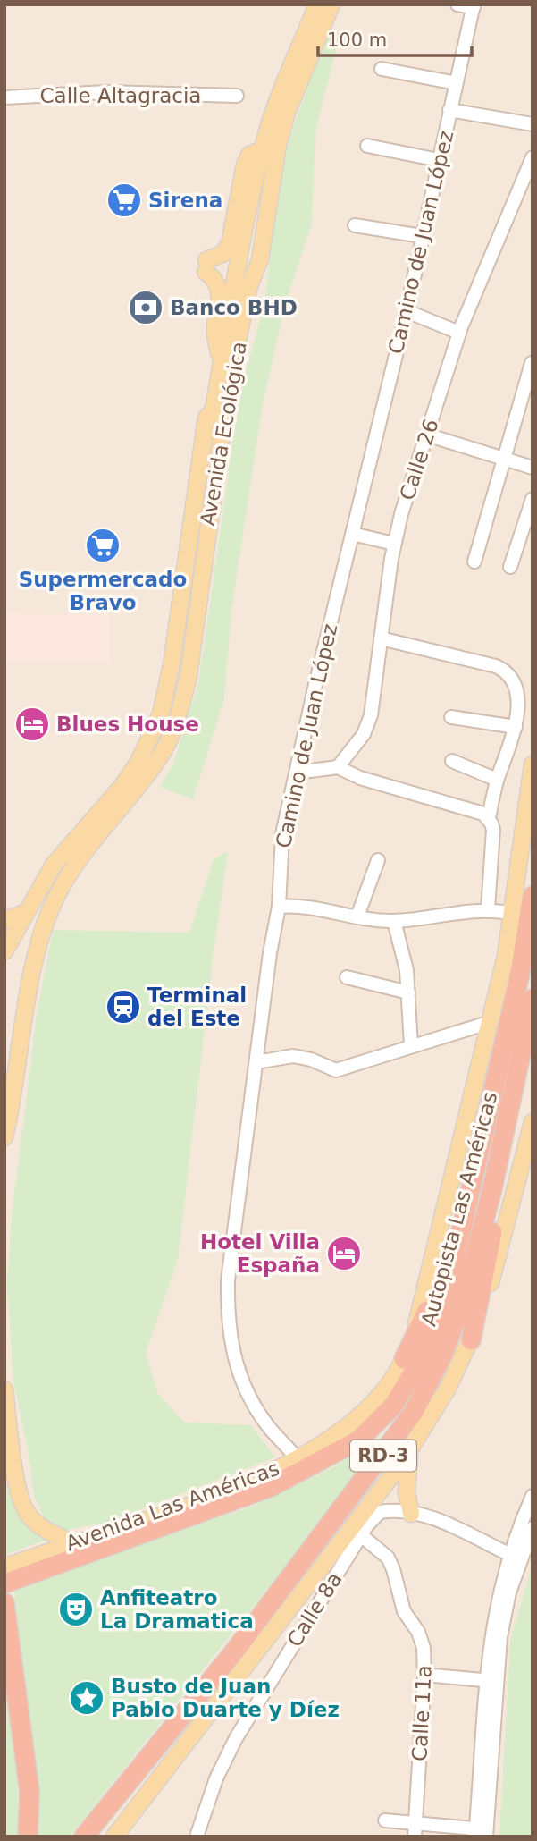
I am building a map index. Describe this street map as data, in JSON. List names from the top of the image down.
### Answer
{
  "streets": {
    "highway": ["Autopista Las Américas", "RD-3"],
    "main road": ["Avenida Ecológica", "Avenida Las Américas"],
    "street": [
      "Calle Altagracia",
      "Camino de Juan López",
      "Calle 26",
      "Calle 8a",
      "Calle 11a"
    ]
  },
  "crossings": [
    ["Camino de Juan López", "Avenida Las Américas"],
    ["Calle 8a", "Calle 11a"]
  ],
  "places": {
    "supermarket": ["Sirena", "Supermercado Bravo"],
    "bank": ["Banco BHD"],
    "hotel": ["Blues House", "Hotel Villa España"],
    "station": ["Terminal del Este"],
    "theatre": ["Anfiteatro La Dramatica"],
    "place": ["Busto de Juan Pablo Duarte y Díez"]
  },
  "scale_bar": "100 m"
}
